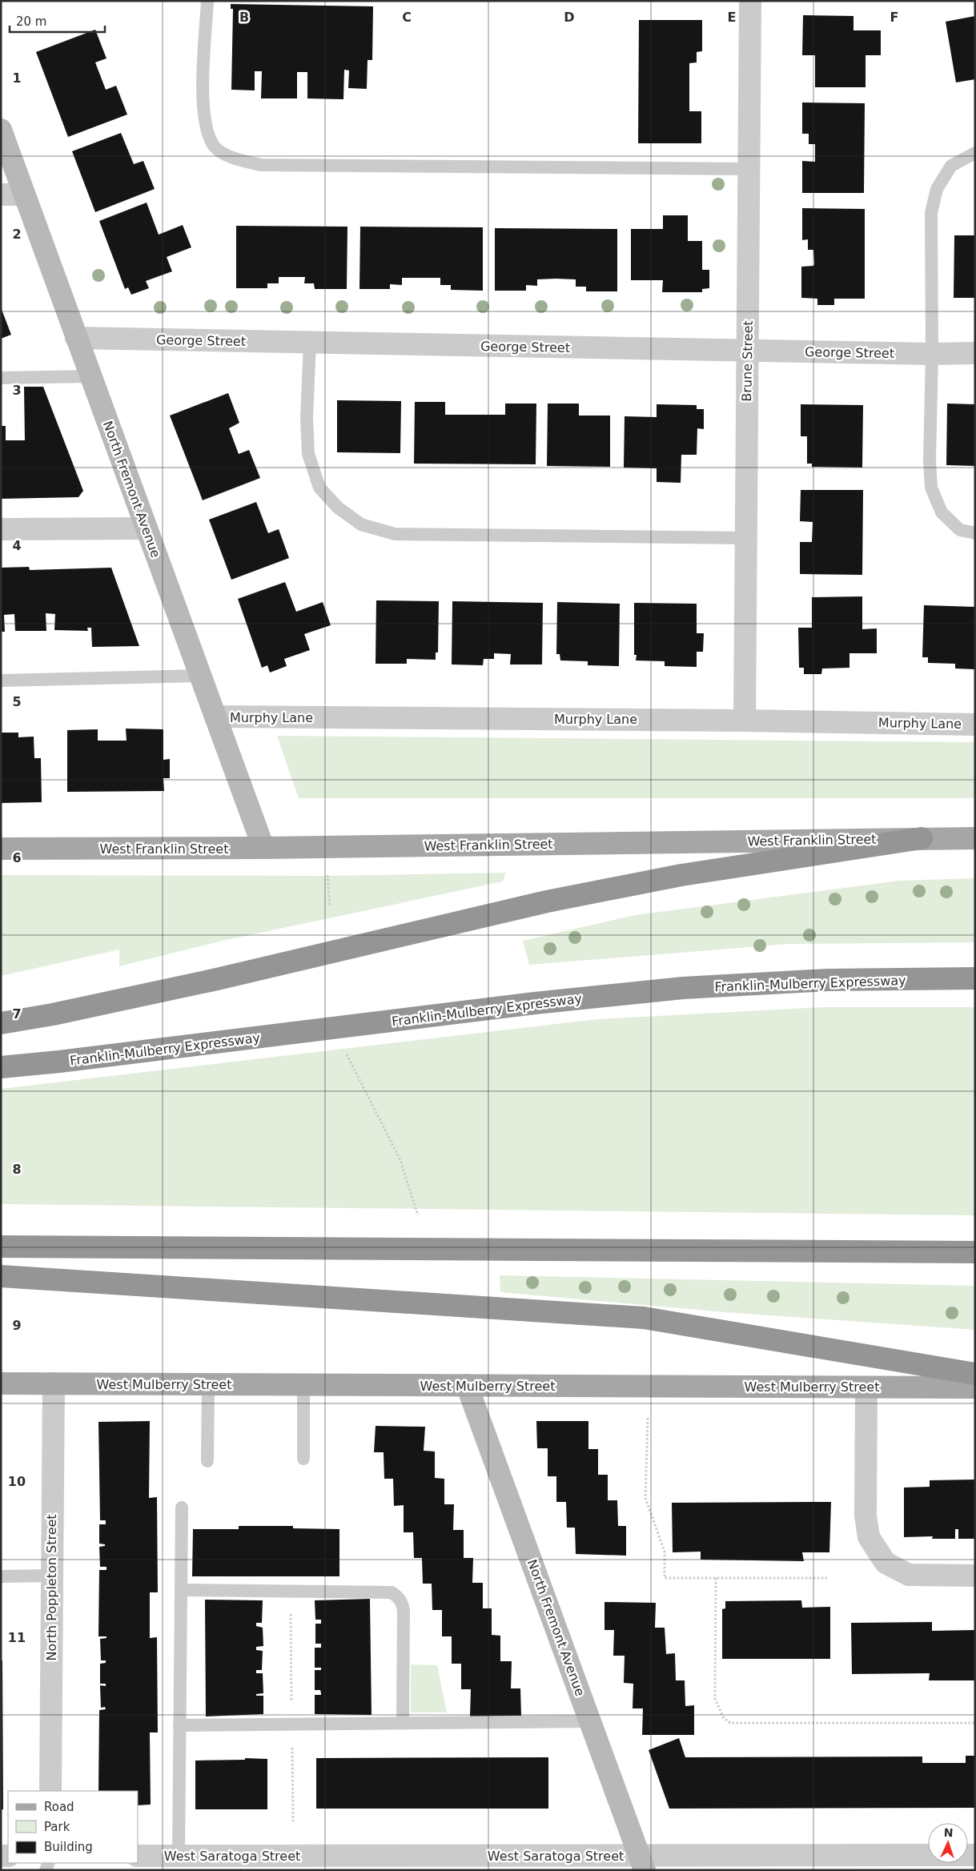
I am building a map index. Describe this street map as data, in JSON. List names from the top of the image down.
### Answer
{
  "streets": {
    "highway": ["Franklin-Mulberry Expressway"],
    "main road": ["North Fremont Avenue", "West Franklin Street", "West Mulberry Street"],
    "street": [
      "George Street",
      "Brune Street",
      "Murphy Lane",
      "North Poppleton Street",
      "West Saratoga Street"
    ]
  },
  "crossings": [
    ["George Street", "Brune Street"],
    ["George Street", "North Fremont Avenue"],
    ["Brune Street", "Murphy Lane"],
    ["North Fremont Avenue", "Murphy Lane"],
    ["North Fremont Avenue", "West Franklin Street"],
    ["North Fremont Avenue", "West Mulberry Street"],
    ["North Fremont Avenue", "West Saratoga Street"],
    ["West Mulberry Street", "North Poppleton Street"]
  ],
  "legend": ["Road", "Park", "Building"],
  "scale_bar": "20 m",
  "north": "top",
  "grid": {
    "columns": [
      "B",
      "C",
      "D",
      "E",
      "F"
    ],
    "rows": [
      "1",
      "2",
      "3",
      "4",
      "5",
      "6",
      "7",
      "8",
      "9",
      "10",
      "11"
    ]
  }
}
